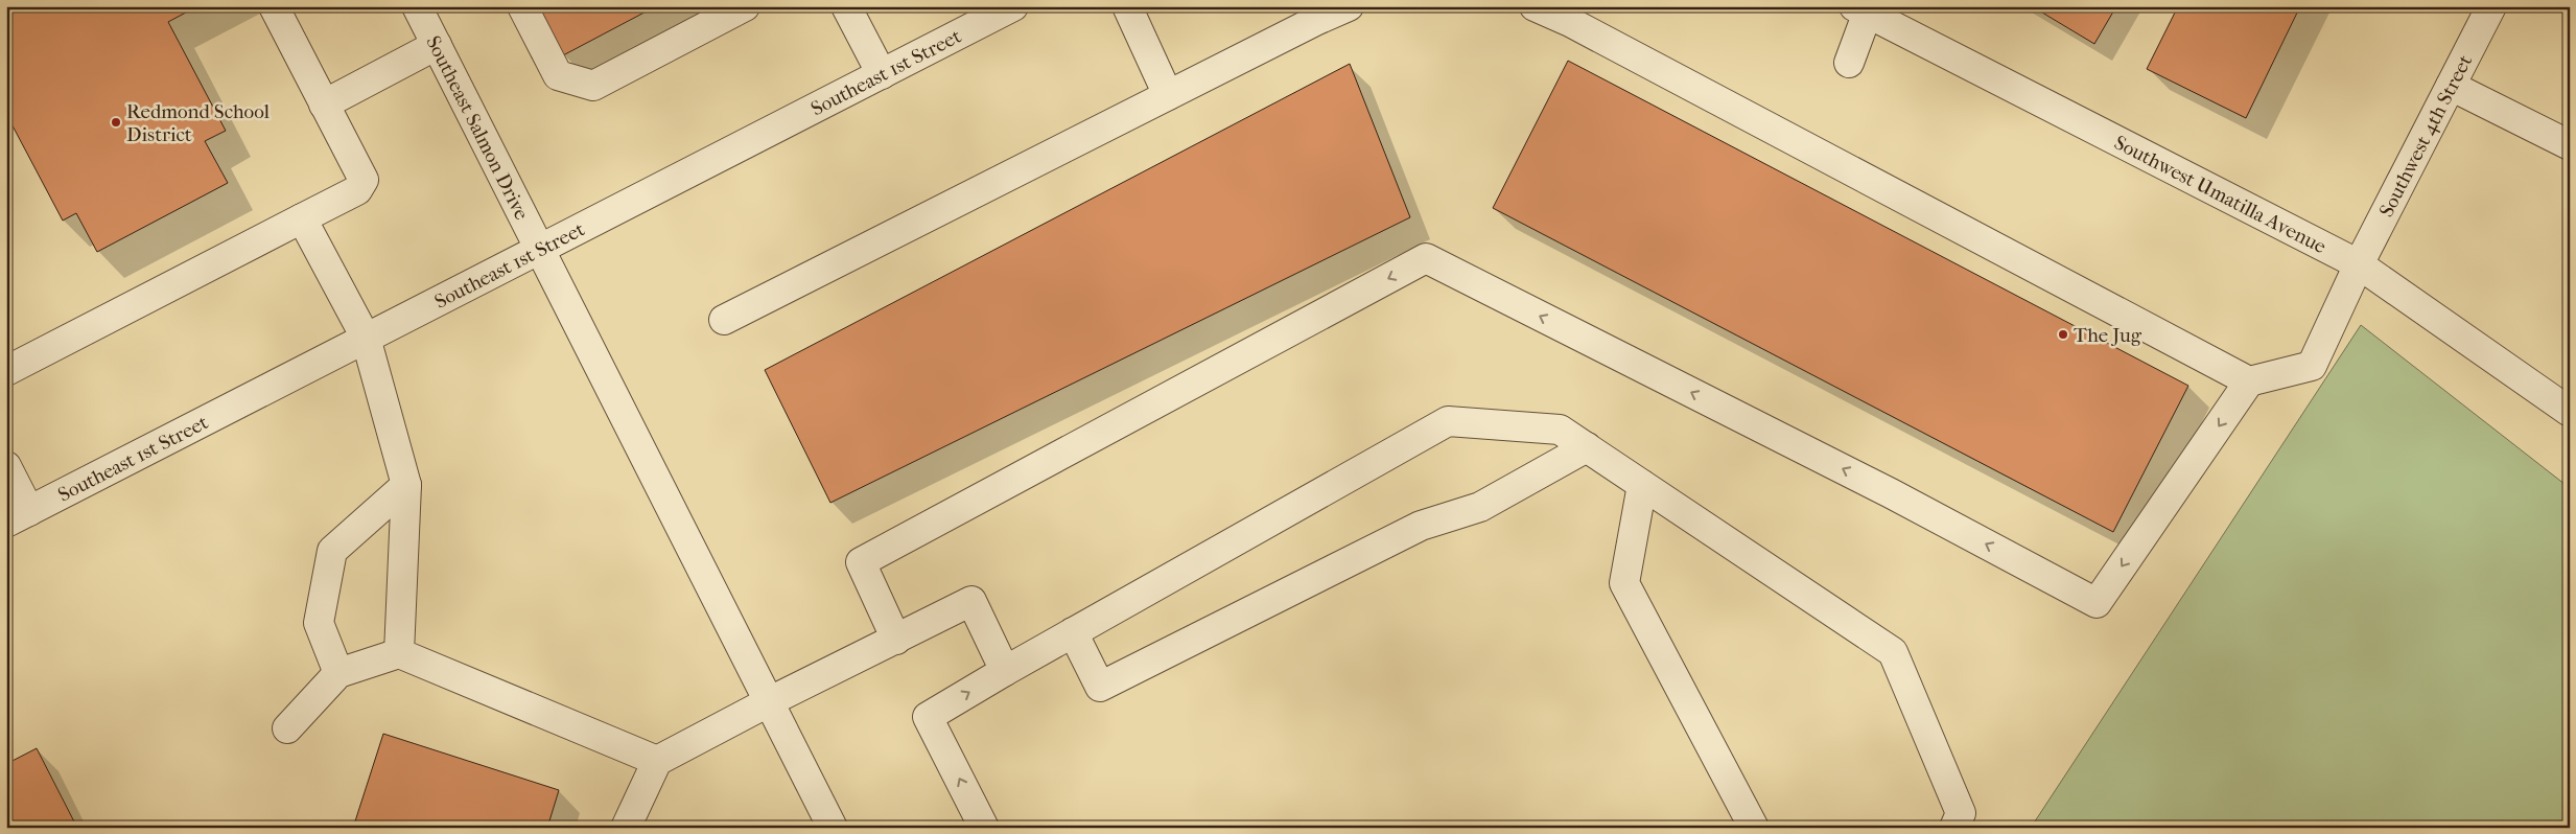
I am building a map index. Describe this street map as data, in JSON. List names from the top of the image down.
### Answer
{
  "streets": {
    "street": [
      "Southeast 1st Street",
      "Southeast Salmon Drive",
      "Southwest 4th Street",
      "Southwest Umatilla Avenue"
    ]
  },
  "crossings": [
    ["Southeast 1st Street", "Southeast Salmon Drive"],
    ["Southwest 4th Street", "Southwest Umatilla Avenue"]
  ],
  "places": ["Redmond School District", "The Jug"]
}
